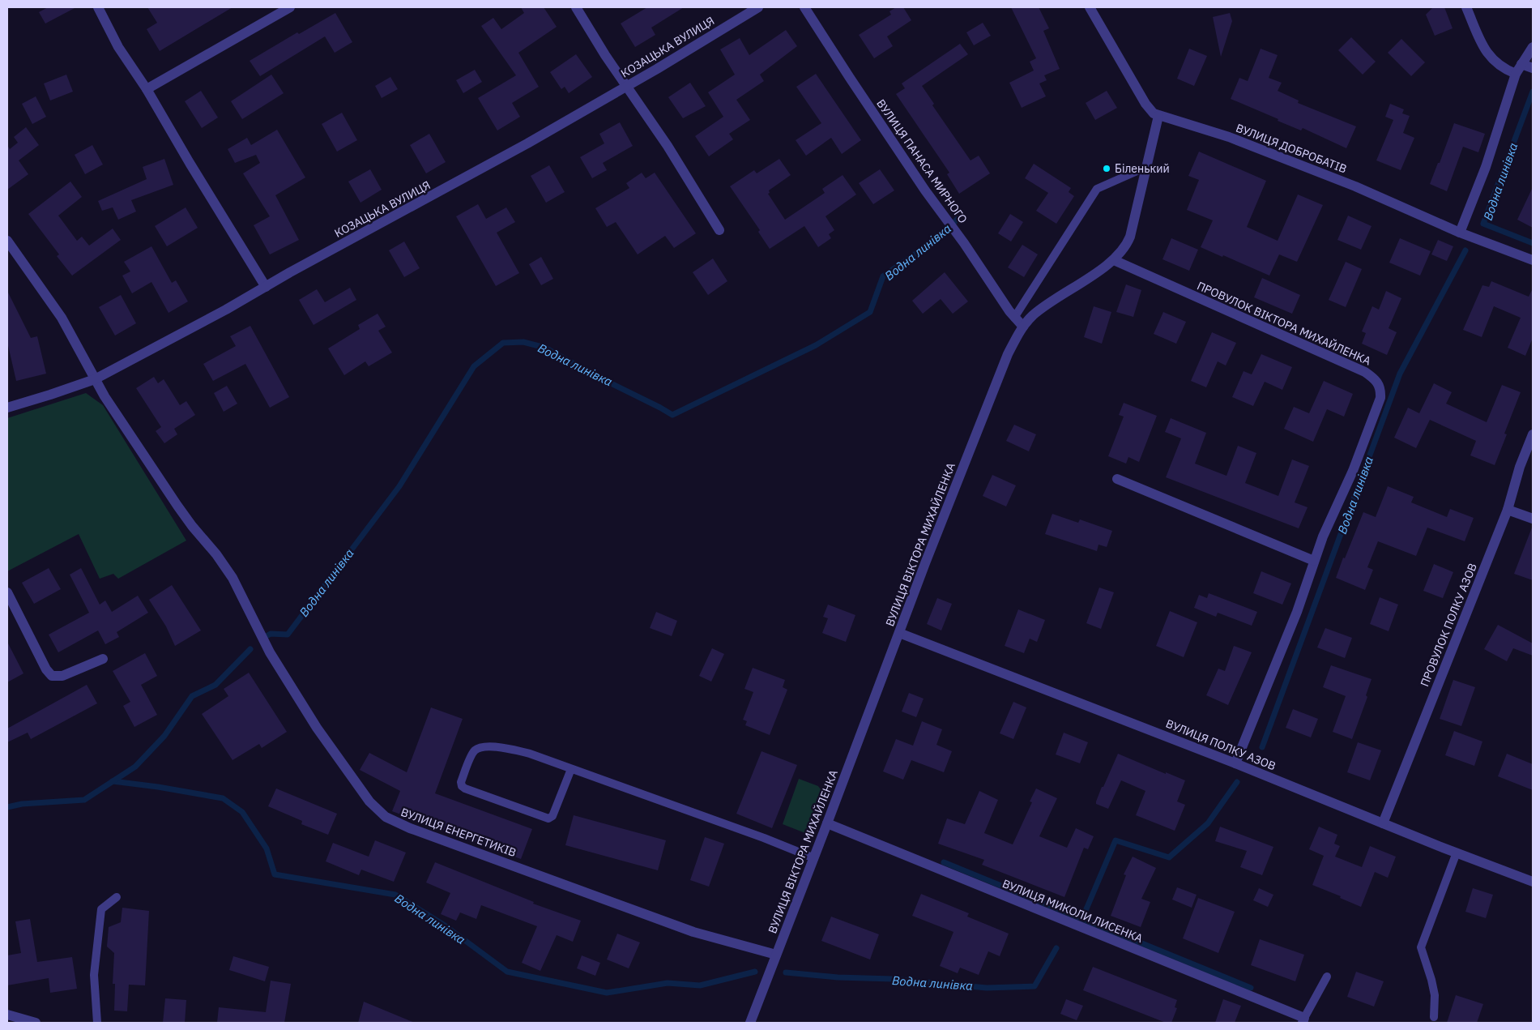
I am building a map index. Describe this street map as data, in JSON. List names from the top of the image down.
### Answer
{
  "streets": {
    "street": [
      "КОЗАЦЬКА ВУЛИЦЯ",
      "ВУЛИЦЯ ДОБРОБАТІВ",
      "ВУЛИЦЯ ПАНАСА МИРНОГО",
      "ПРОВУЛОК ВІКТОРА МИХАЙЛЕНКА",
      "ВУЛИЦЯ ВІКТОРА МИХАЙЛЕНКА",
      "ПРОВУЛОК ПОЛКУ АЗОВ",
      "ВУЛИЦЯ ПОЛКУ АЗОВ",
      "ВУЛИЦЯ ЕНЕРГЕТИКІВ",
      "ВУЛИЦЯ МИКОЛИ ЛИСЕНКА"
    ]
  },
  "crossings": [
    ["КОЗАЦЬКА ВУЛИЦЯ", "ВУЛИЦЯ ЕНЕРГЕТИКІВ"],
    ["ВУЛИЦЯ ДОБРОБАТІВ", "ВУЛИЦЯ ВІКТОРА МИХАЙЛЕНКА"],
    ["ВУЛИЦЯ ПАНАСА МИРНОГО", "ВУЛИЦЯ ВІКТОРА МИХАЙЛЕНКА"],
    ["ПРОВУЛОК ВІКТОРА МИХАЙЛЕНКА", "ВУЛИЦЯ ВІКТОРА МИХАЙЛЕНКА"],
    ["ПРОВУЛОК ВІКТОРА МИХАЙЛЕНКА", "ВУЛИЦЯ ПОЛКУ АЗОВ"],
    ["ВУЛИЦЯ ВІКТОРА МИХАЙЛЕНКА", "ВУЛИЦЯ ПОЛКУ АЗОВ"],
    ["ВУЛИЦЯ ВІКТОРА МИХАЙЛЕНКА", "ВУЛИЦЯ ЕНЕРГЕТИКІВ"],
    ["ВУЛИЦЯ ВІКТОРА МИХАЙЛЕНКА", "ВУЛИЦЯ МИКОЛИ ЛИСЕНКА"],
    ["ПРОВУЛОК ПОЛКУ АЗОВ", "ВУЛИЦЯ ПОЛКУ АЗОВ"]
  ],
  "water": ["Водна линівка"],
  "places": ["Біленький"]
}
